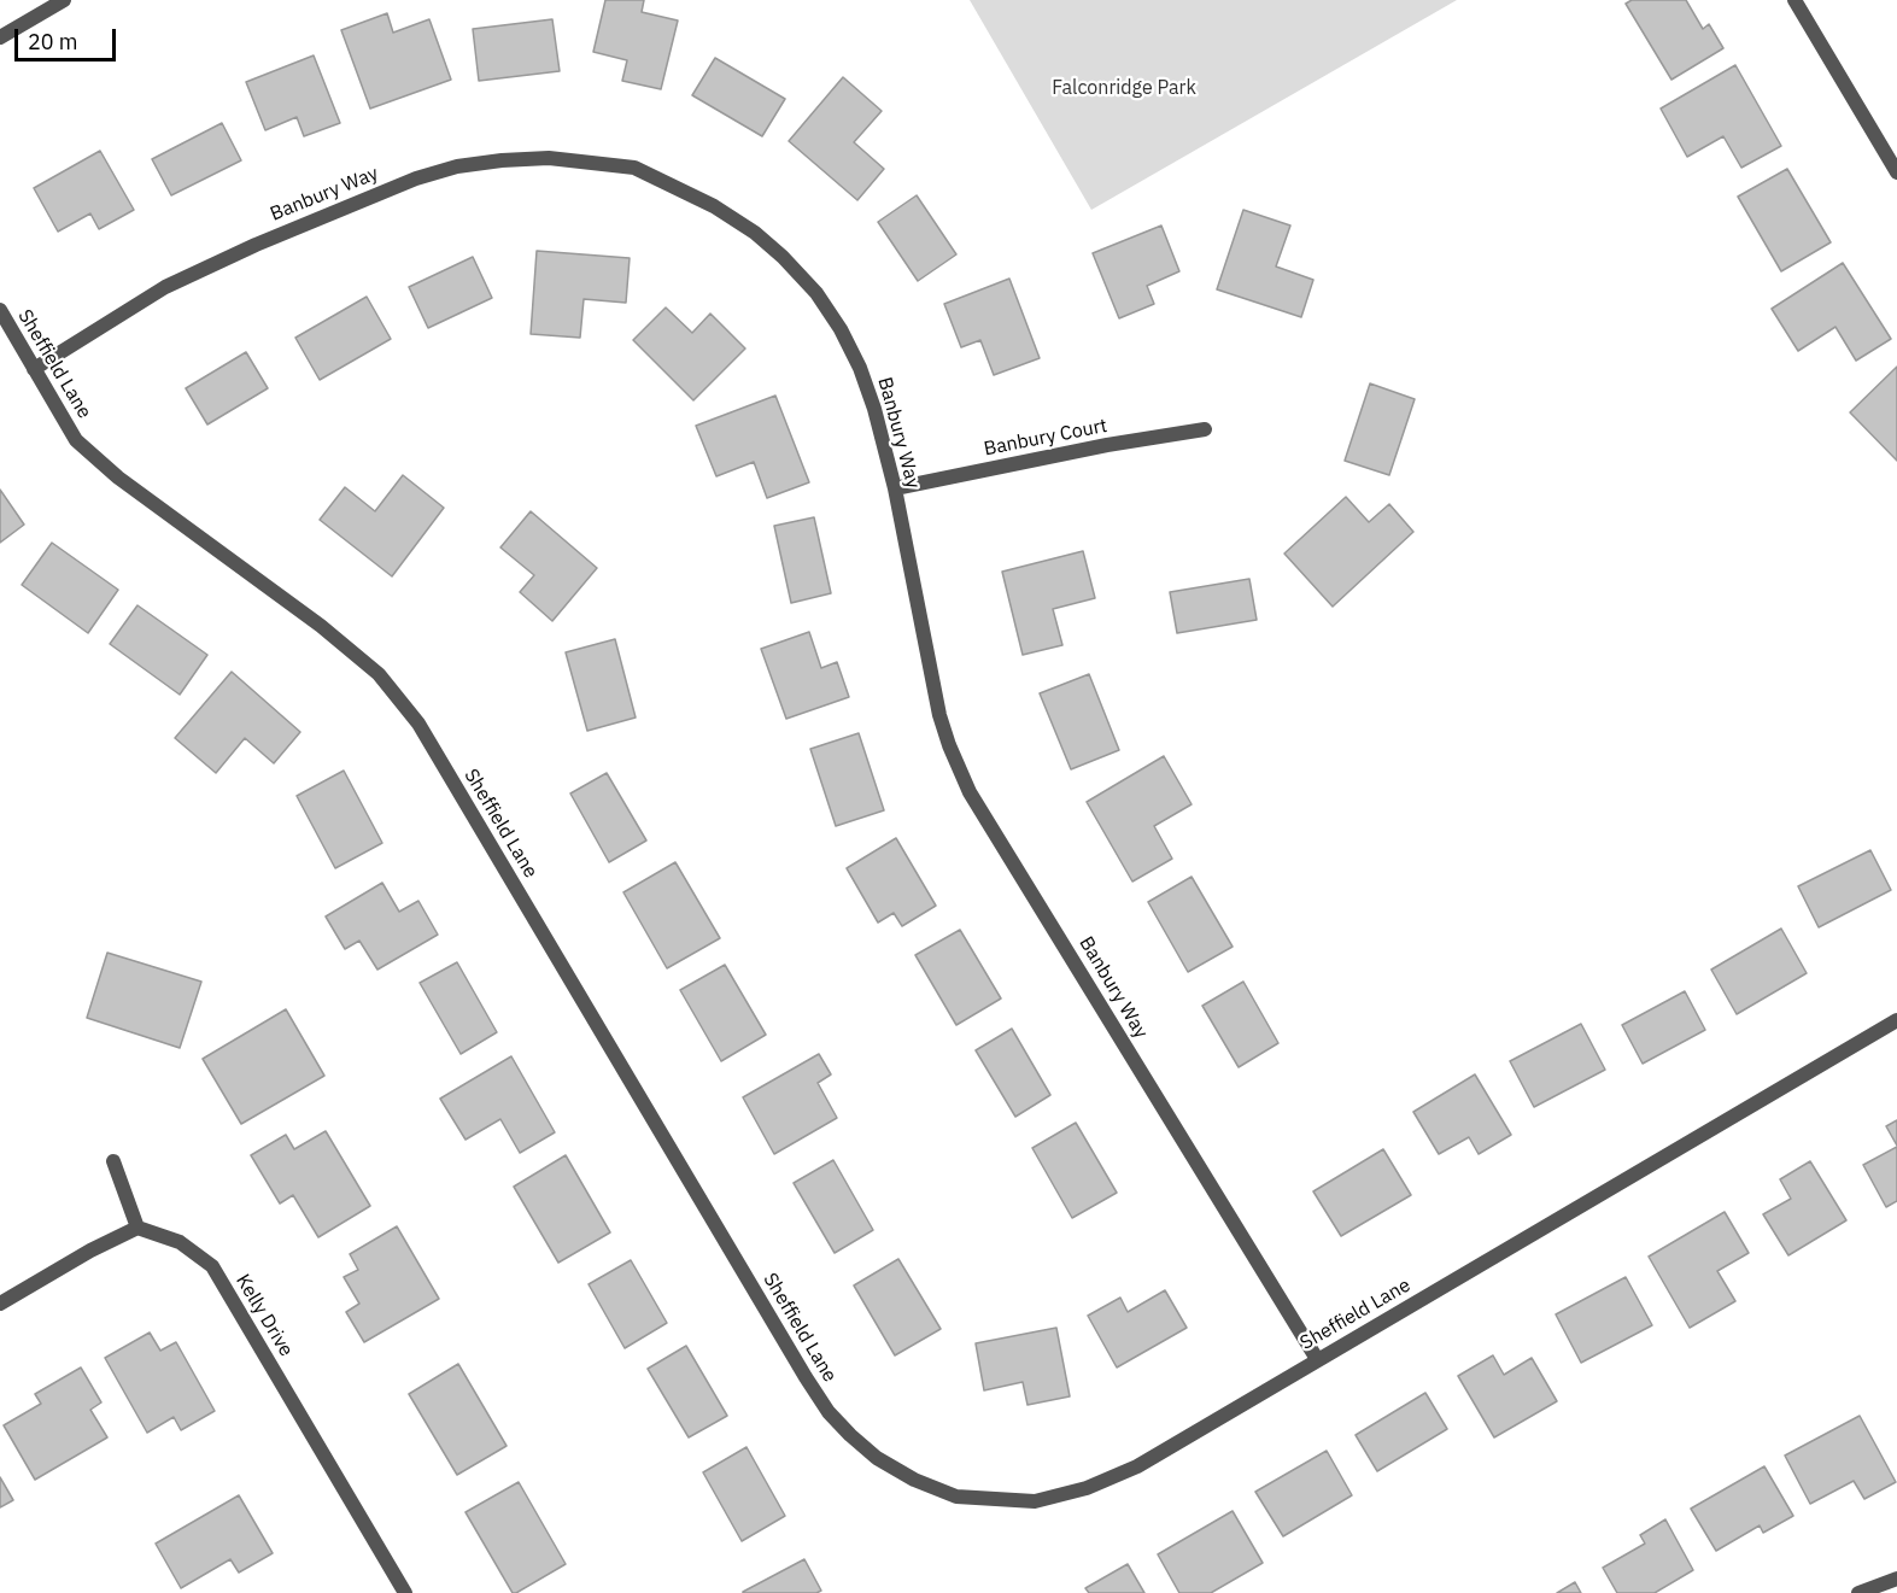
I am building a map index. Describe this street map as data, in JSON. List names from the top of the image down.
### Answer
{
  "streets": {
    "street": [
      "Banbury Way",
      "Sheffield Lane",
      "Banbury Court",
      "Kelly Drive"
    ]
  },
  "crossings": [
    ["Banbury Way", "Sheffield Lane"],
    ["Banbury Way", "Banbury Court"]
  ],
  "parks": ["Falconridge Park"],
  "scale_bar": "20 m"
}
